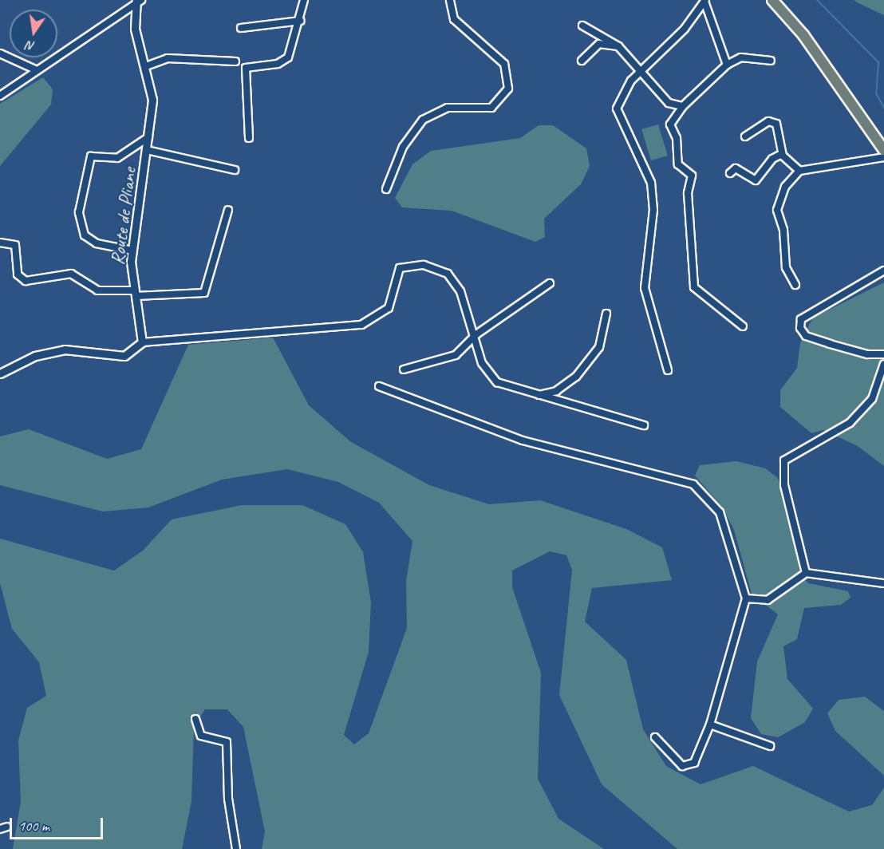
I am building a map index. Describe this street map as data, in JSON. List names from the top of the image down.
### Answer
{
  "streets": {
    "street": ["Route de Pliane"]
  },
  "scale_bar": "100 m",
  "north": "bottom"
}
